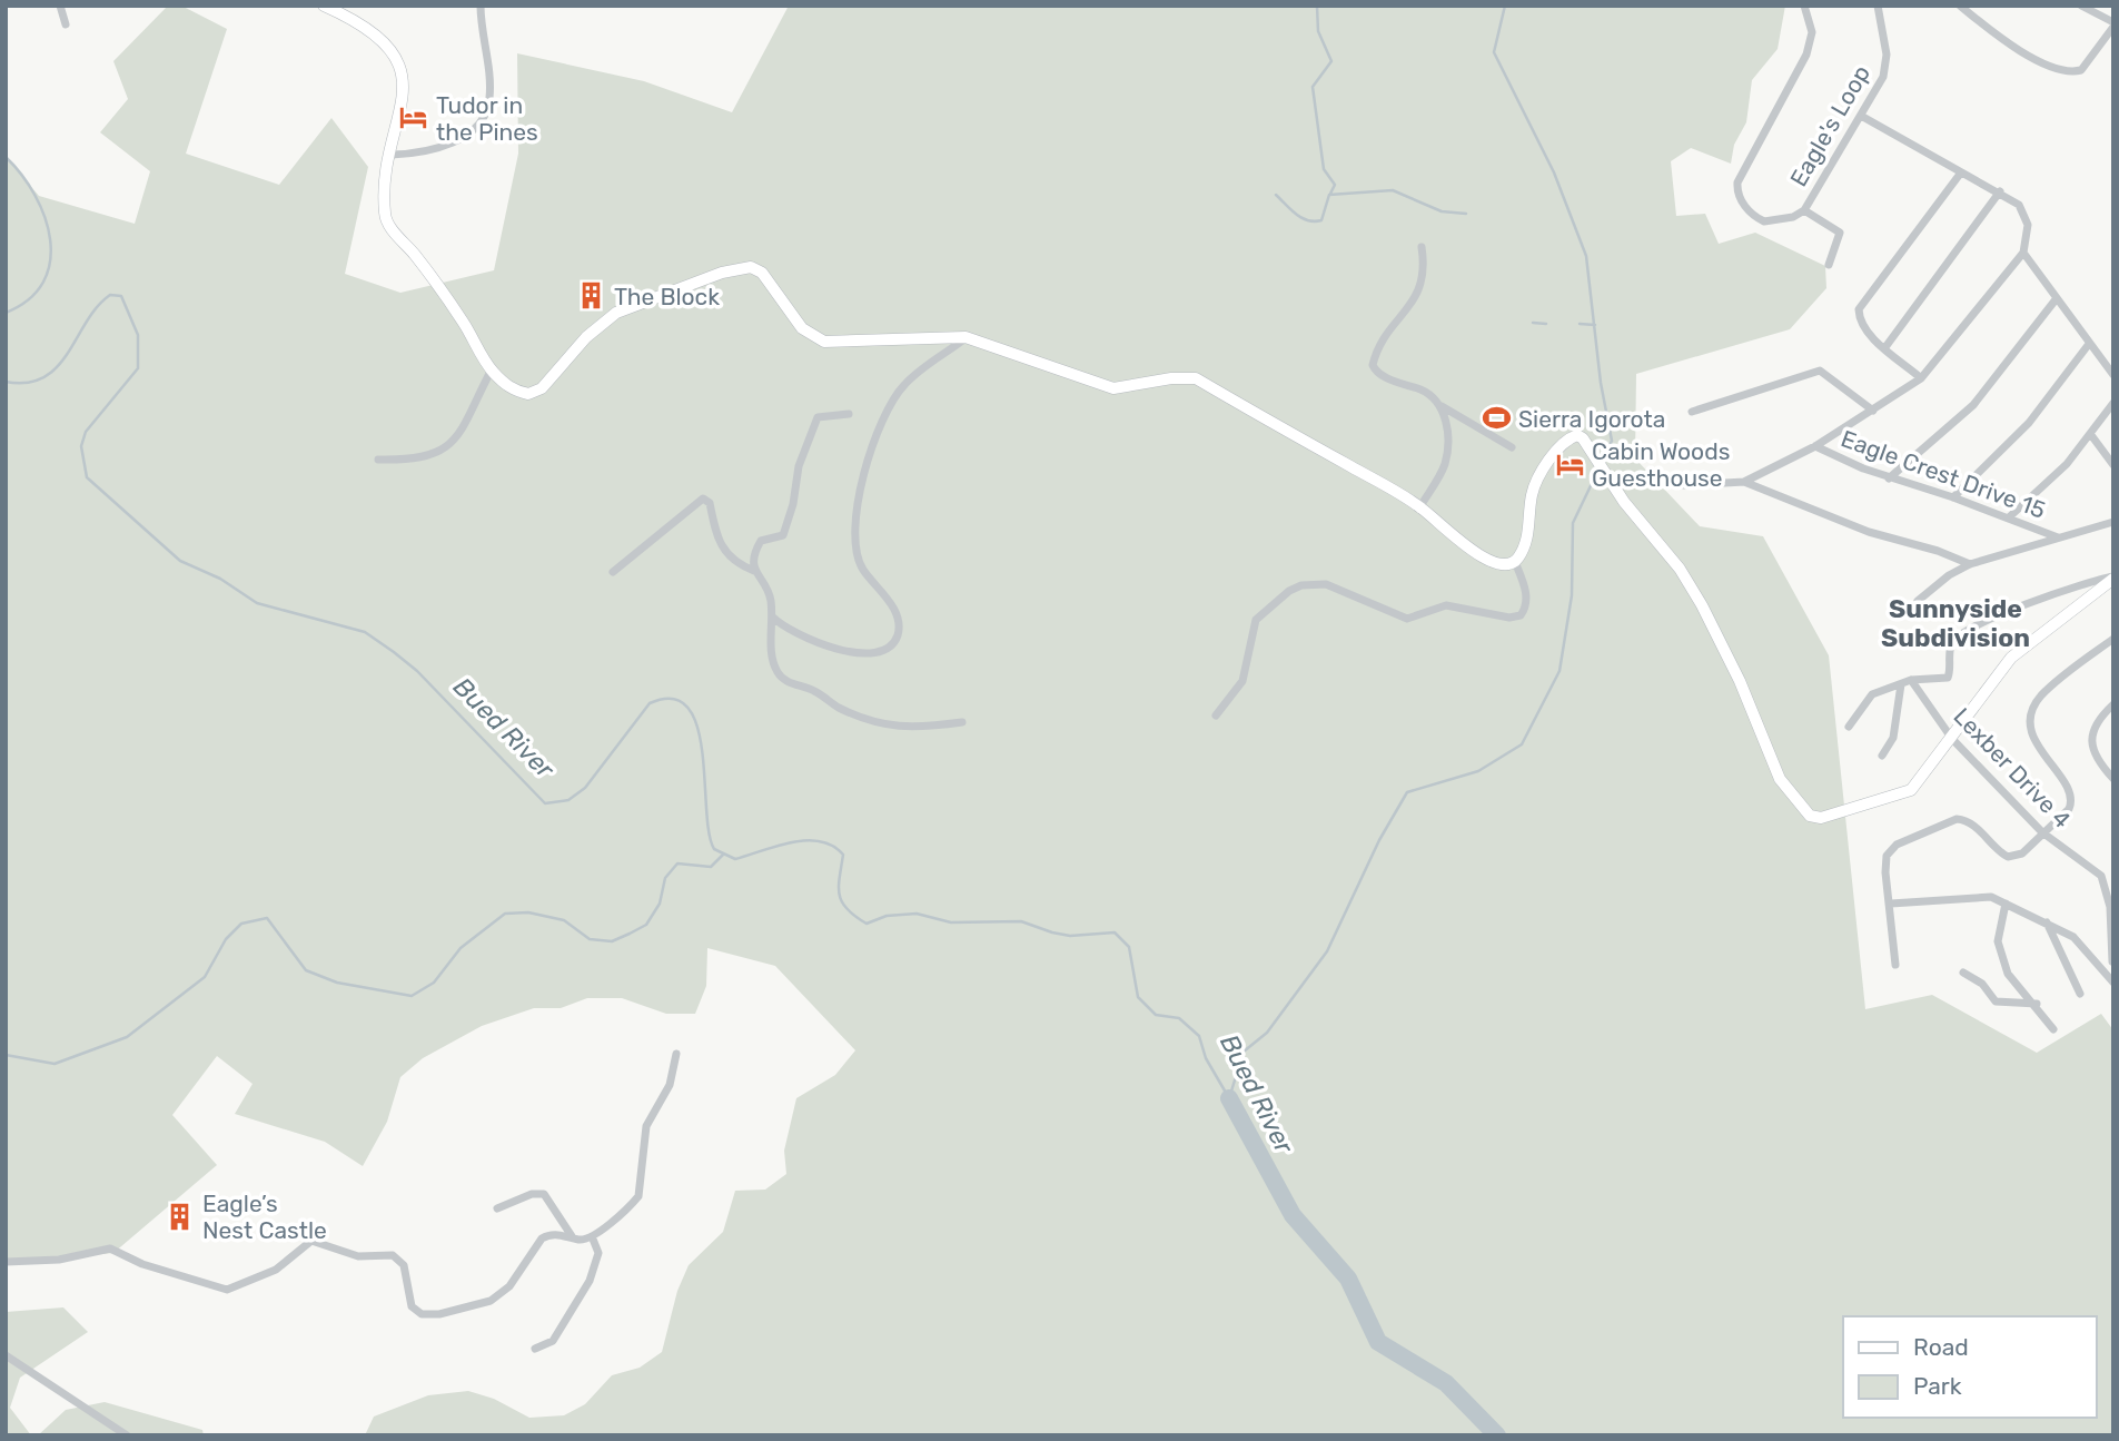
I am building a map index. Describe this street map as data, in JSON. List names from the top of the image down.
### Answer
{
  "streets": {
    "street": ["Eagle's Loop", "Eagle Crest Drive 15", "Lexber Drive 4"]
  },
  "districts": ["Sunnyside Subdivision"],
  "water": ["Bued River"],
  "places": {
    "hotel": ["Tudor in the Pines", "Cabin Woods Guesthouse"],
    "building": ["The Block", "Eagle’s Nest Castle"],
    "sports": ["Sierra Igorota"]
  },
  "legend": ["Road", "Park"]
}
